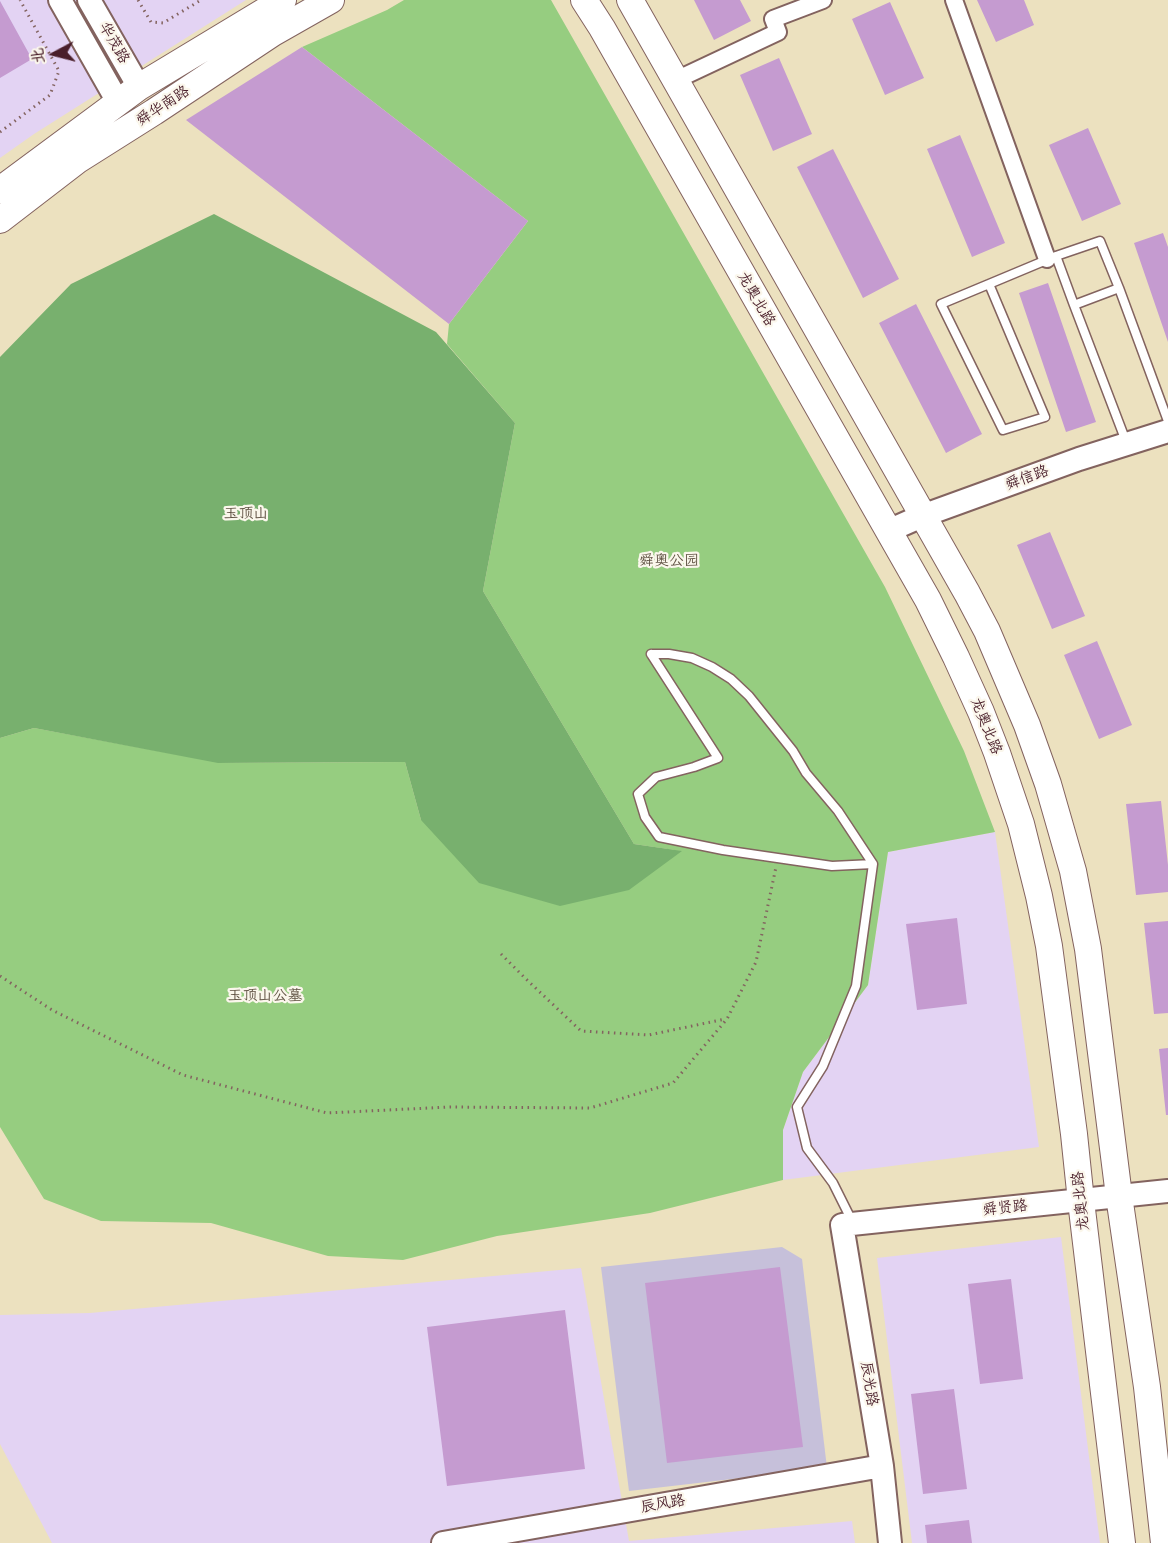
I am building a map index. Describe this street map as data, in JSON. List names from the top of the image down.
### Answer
{
  "streets": {
    "main road": ["舜华南路", "龙奥北路"],
    "street": [
      "华茂路",
      "舜信路",
      "舜贤路",
      "辰光路",
      "辰风路"
    ]
  },
  "crossings": [
    ["华茂路", "舜华南路"],
    ["龙奥北路", "舜信路"],
    ["龙奥北路", "舜贤路"],
    ["舜贤路", "辰光路"],
    ["辰光路", "辰风路"]
  ],
  "parks": ["玉顶山", "舜奥公园", "玉顶山公墓"],
  "north": "left"
}
